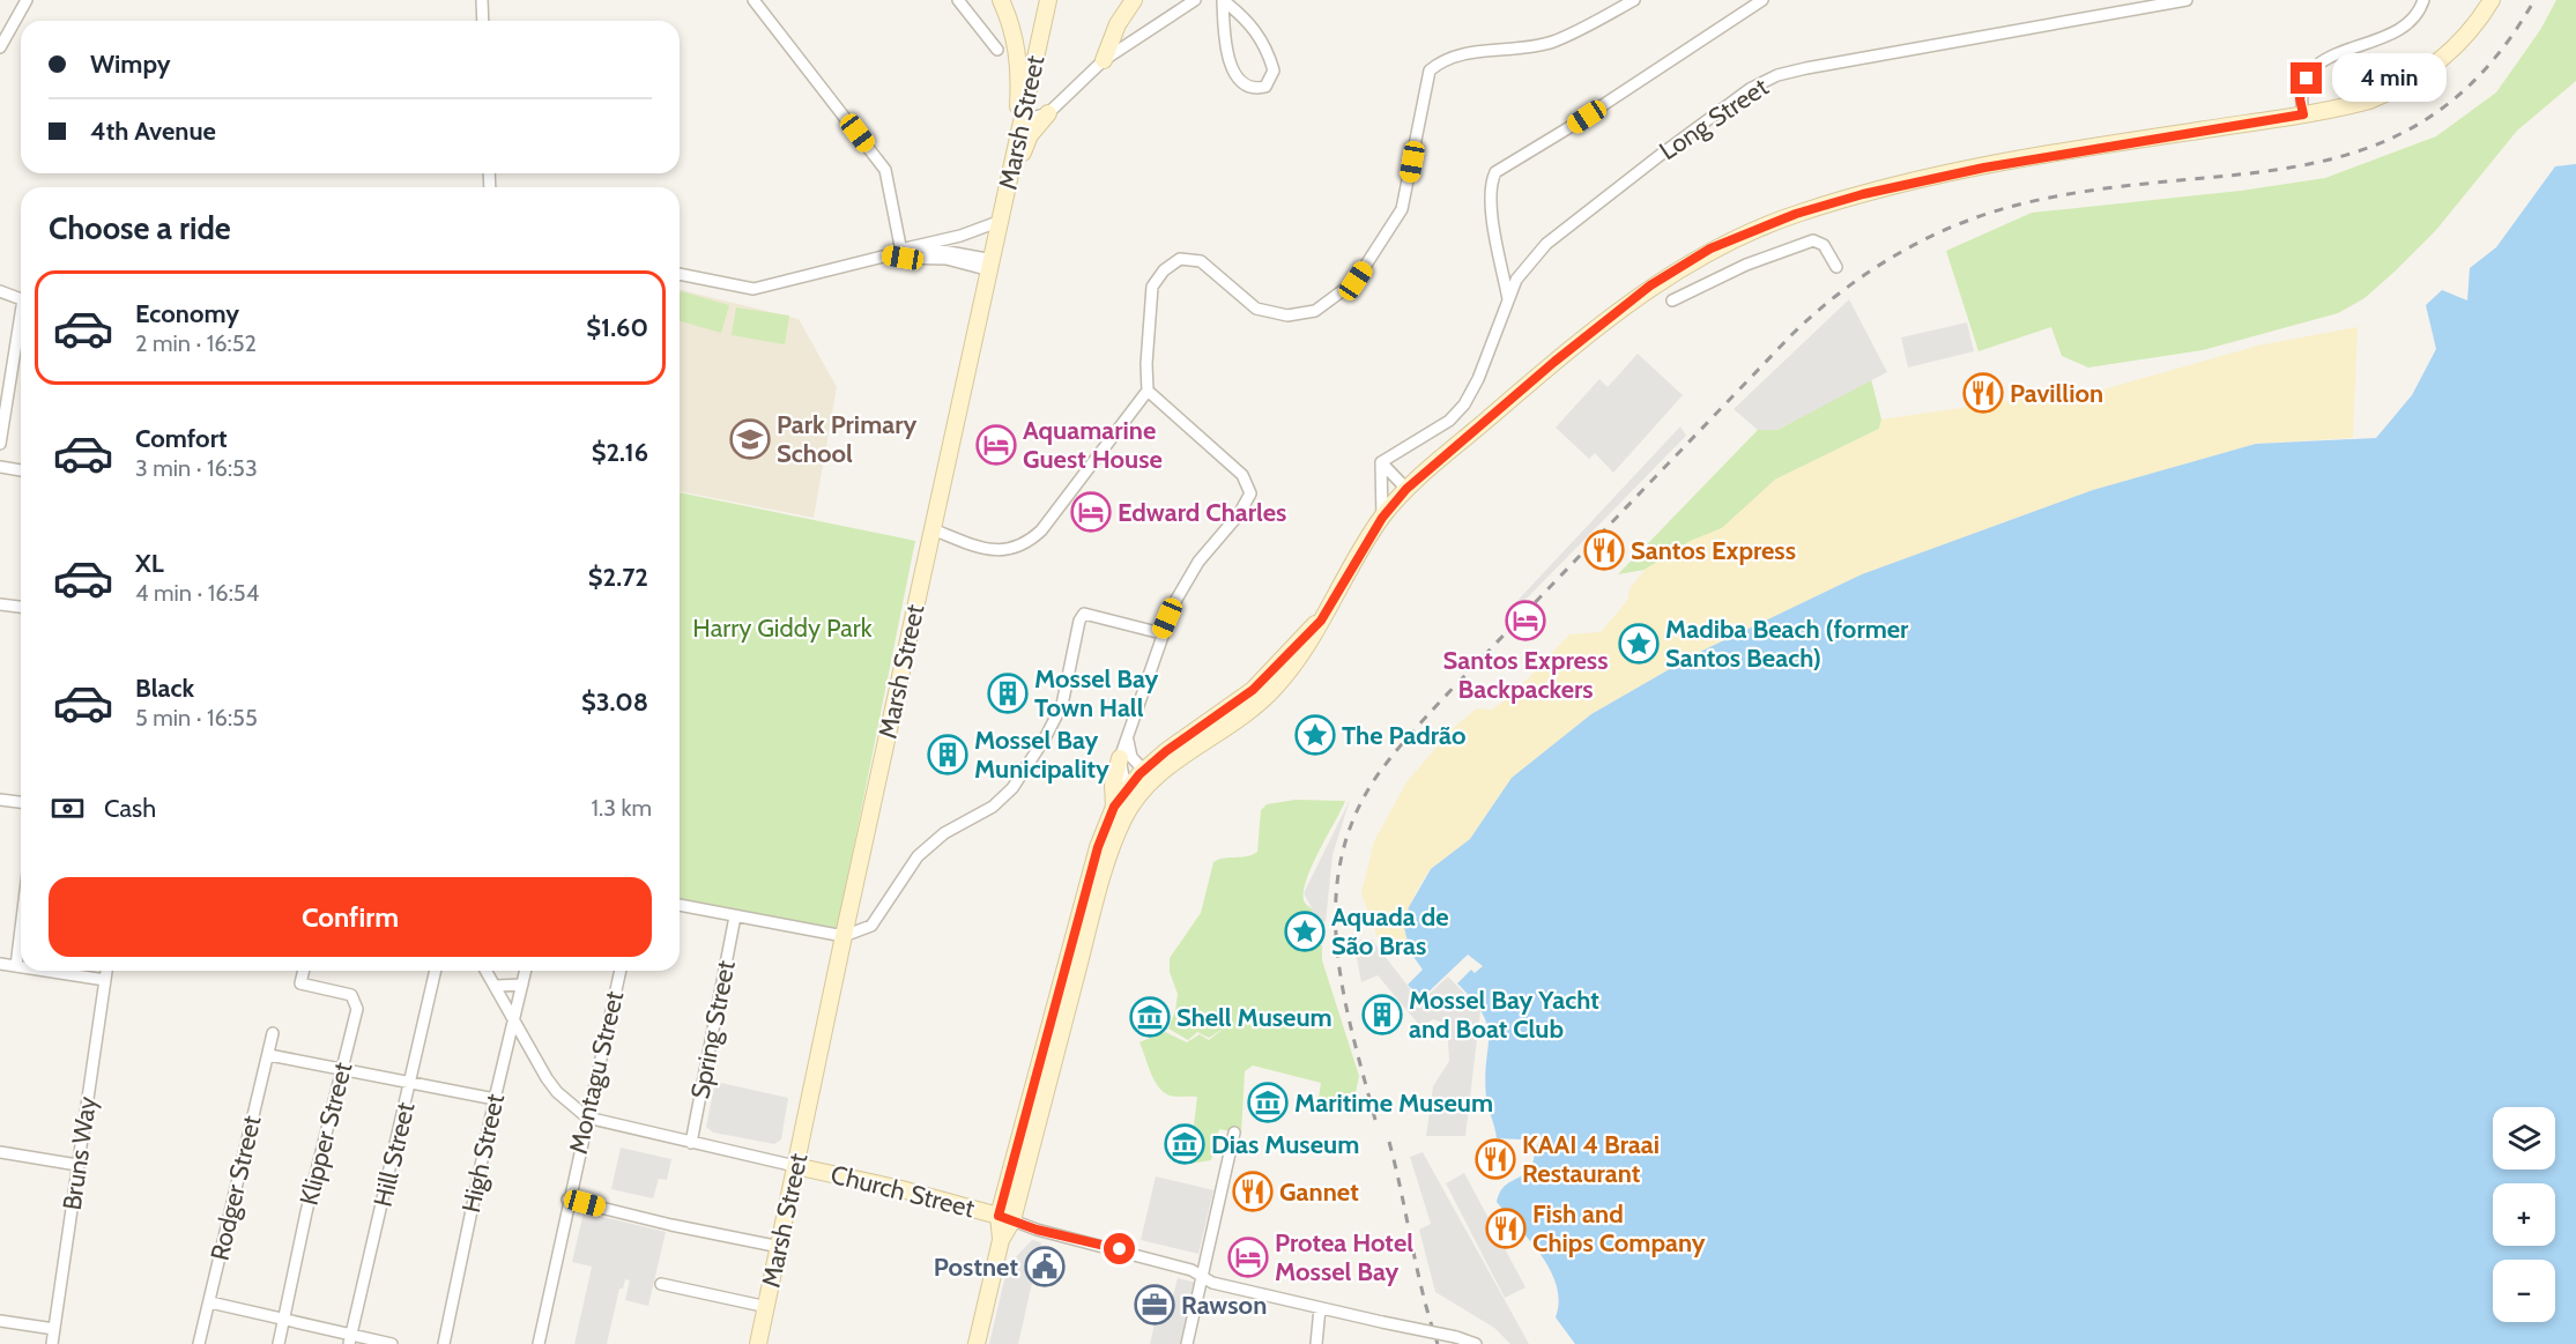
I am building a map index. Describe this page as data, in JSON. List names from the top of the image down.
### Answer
{
  "streets": {
    "street": [
      "Long Street",
      "Marsh Street",
      "Spring Street",
      "Montagu Street",
      "Klipper Street",
      "Bruns Way",
      "High Street",
      "Hill Street",
      "Rodger Street",
      "Church Street"
    ]
  },
  "crossings": [
    ["Marsh Street", "Church Street"],
    ["Spring Street", "Church Street"],
    ["Montagu Street", "Church Street"],
    ["High Street", "Church Street"]
  ],
  "parks": ["Harry Giddy Park"],
  "places": {
    "restaurant": [
      "Pavillion",
      "Santos Express",
      "KAAI 4 Braai Restaurant",
      "Gannet",
      "Fish and Chips Company"
    ],
    "school or university": ["Park Primary School"],
    "hotel": [
      "Aquamarine Guest House",
      "Edward Charles",
      "Santos Express Backpackers",
      "Protea Hotel Mossel Bay"
    ],
    "place": ["Madiba Beach (former Santos Beach)", "The Padrão", "Aquada de São Bras"],
    "building": ["Mossel Bay Town Hall", "Mossel Bay Municipality", "Mossel Bay Yacht and Boat Club"],
    "museum": ["Shell Museum", "Maritime Museum", "Dias Museum"],
    "public building": ["Postnet"],
    "office": ["Rawson"]
  },
  "page": {
    "banner": ["Wimpy", "4th Avenue"],
    "bubble": "4 min",
    "heading": "Choose a ride",
    "list": [
      {
        "name": "Economy",
        "note": "2 min · 16:52",
        "value": "$1.60"
      },
      {
        "name": "Comfort",
        "note": "3 min · 16:53",
        "value": "$2.16"
      },
      {
        "name": "XL",
        "note": "4 min · 16:54",
        "value": "$2.72"
      },
      {
        "name": "Black",
        "note": "5 min · 16:55",
        "value": "$3.08"
      }
    ],
    "pay": ["Cash", "1.3 km"],
    "buttons": "Confirm",
    "map_buttons": ["+", "−"]
  }
}
